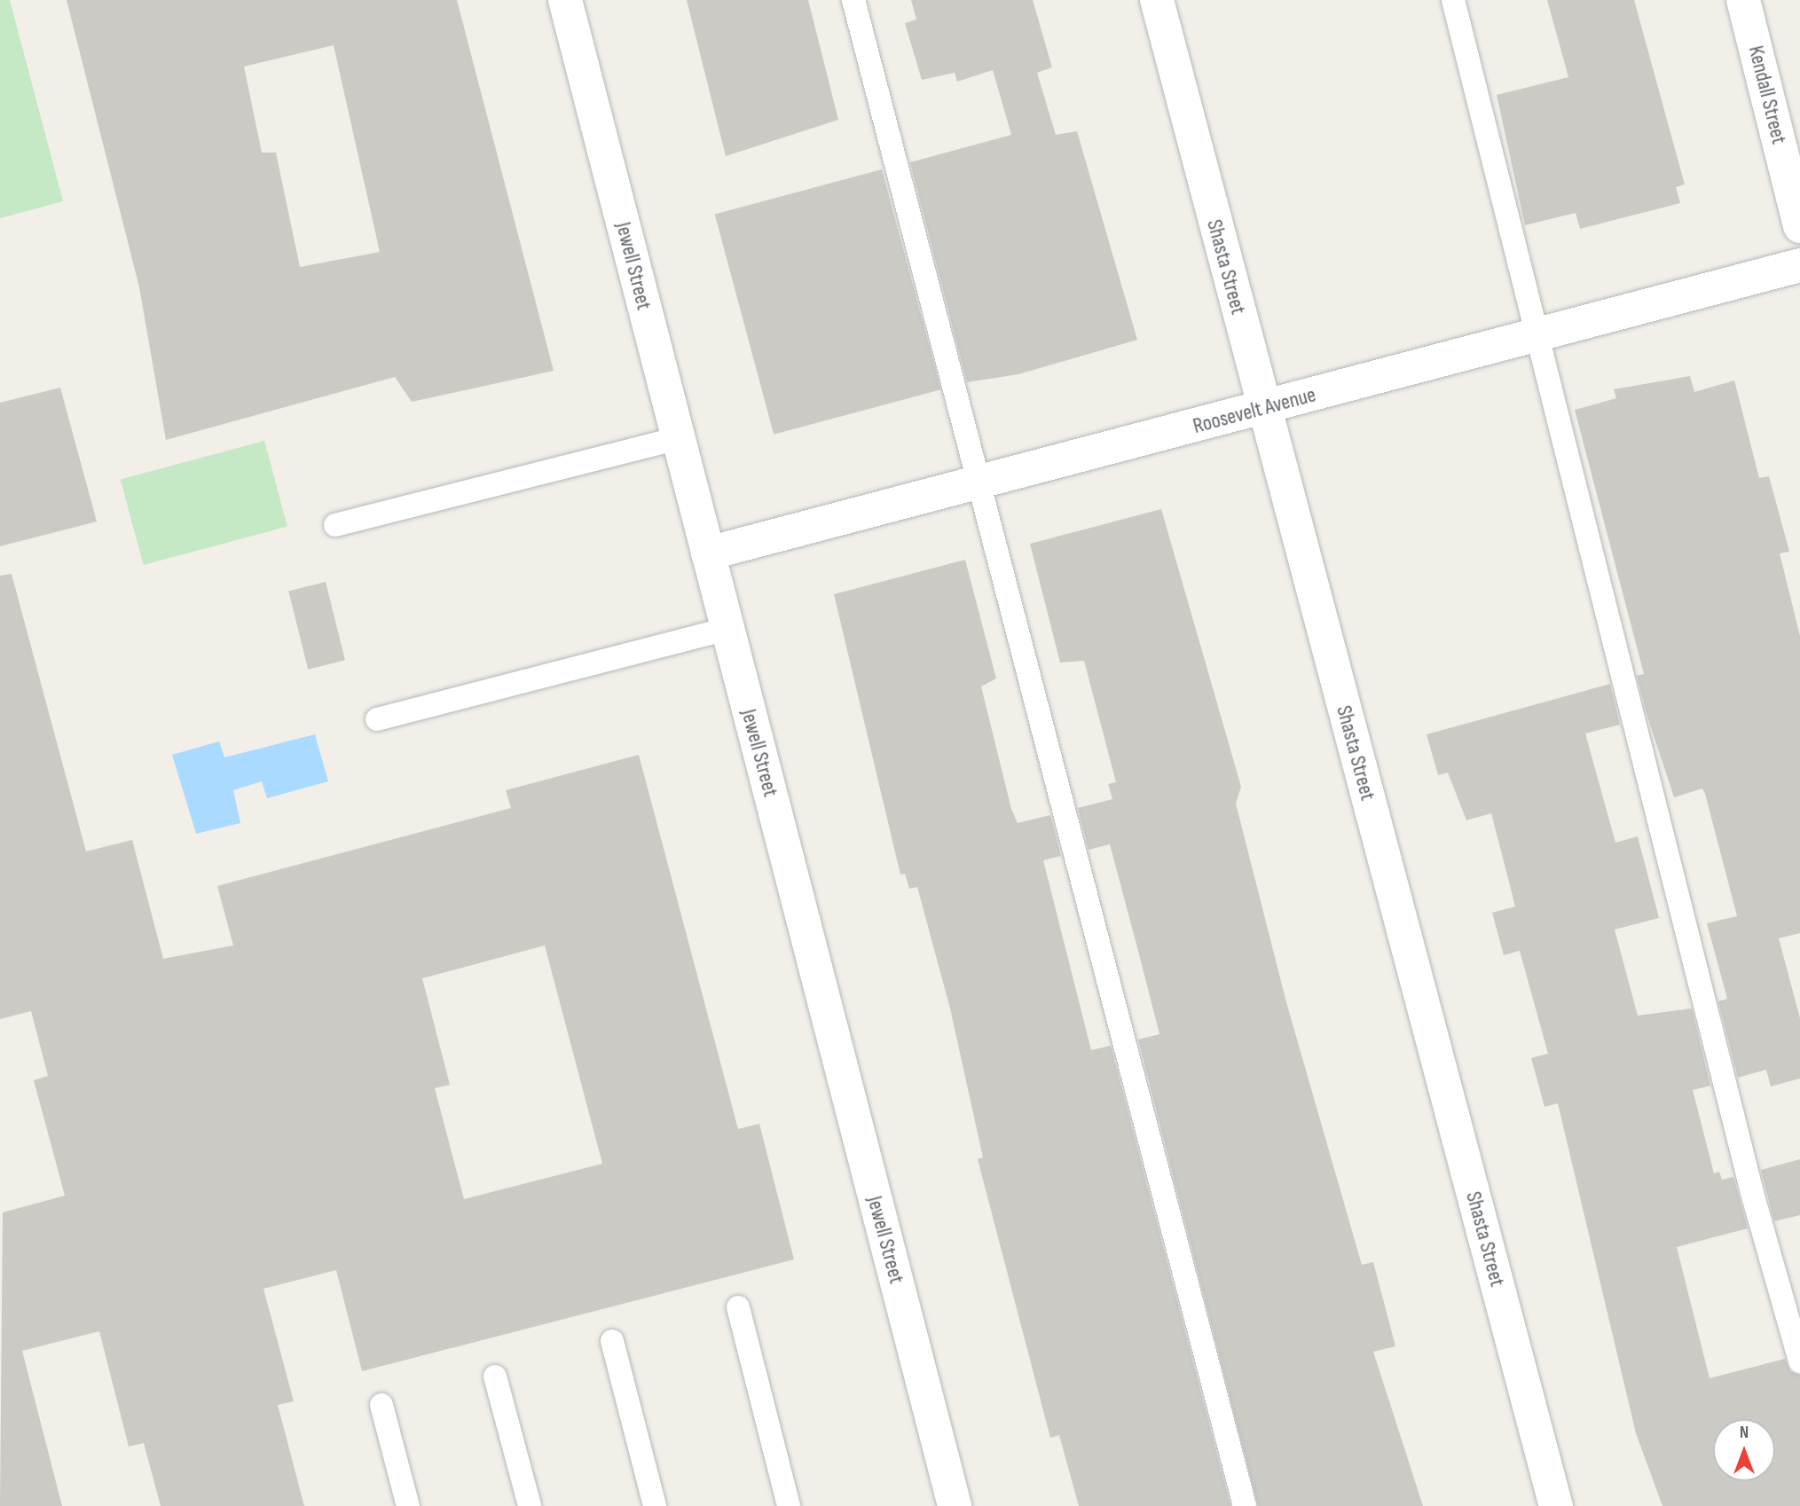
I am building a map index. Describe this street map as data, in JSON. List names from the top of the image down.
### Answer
{
  "streets": {
    "street": [
      "Kendall Street",
      "Jewell Street",
      "Shasta Street",
      "Roosevelt Avenue"
    ]
  },
  "crossings": [
    ["Jewell Street", "Roosevelt Avenue"],
    ["Shasta Street", "Roosevelt Avenue"]
  ],
  "north": "top"
}
